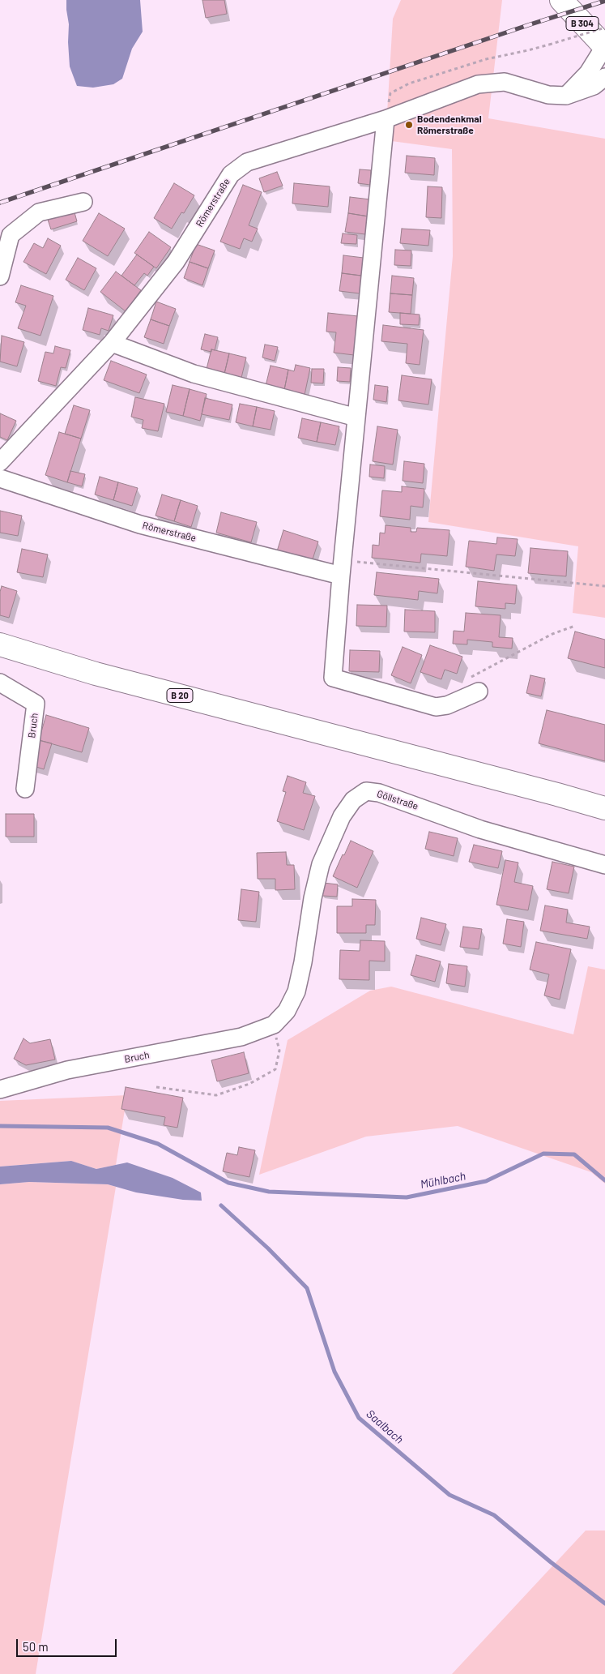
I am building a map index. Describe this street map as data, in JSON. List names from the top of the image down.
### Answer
{
  "streets": {
    "main road": ["B 304", "B 20"],
    "street": ["Römerstraße", "Bruch", "Göllstraße"]
  },
  "crossings": [
    ["Bruch", "Göllstraße"]
  ],
  "water": ["Mühlbach", "Saalbach"],
  "places": ["Bodendenkmal Römerstraße"],
  "scale_bar": "50 m"
}
